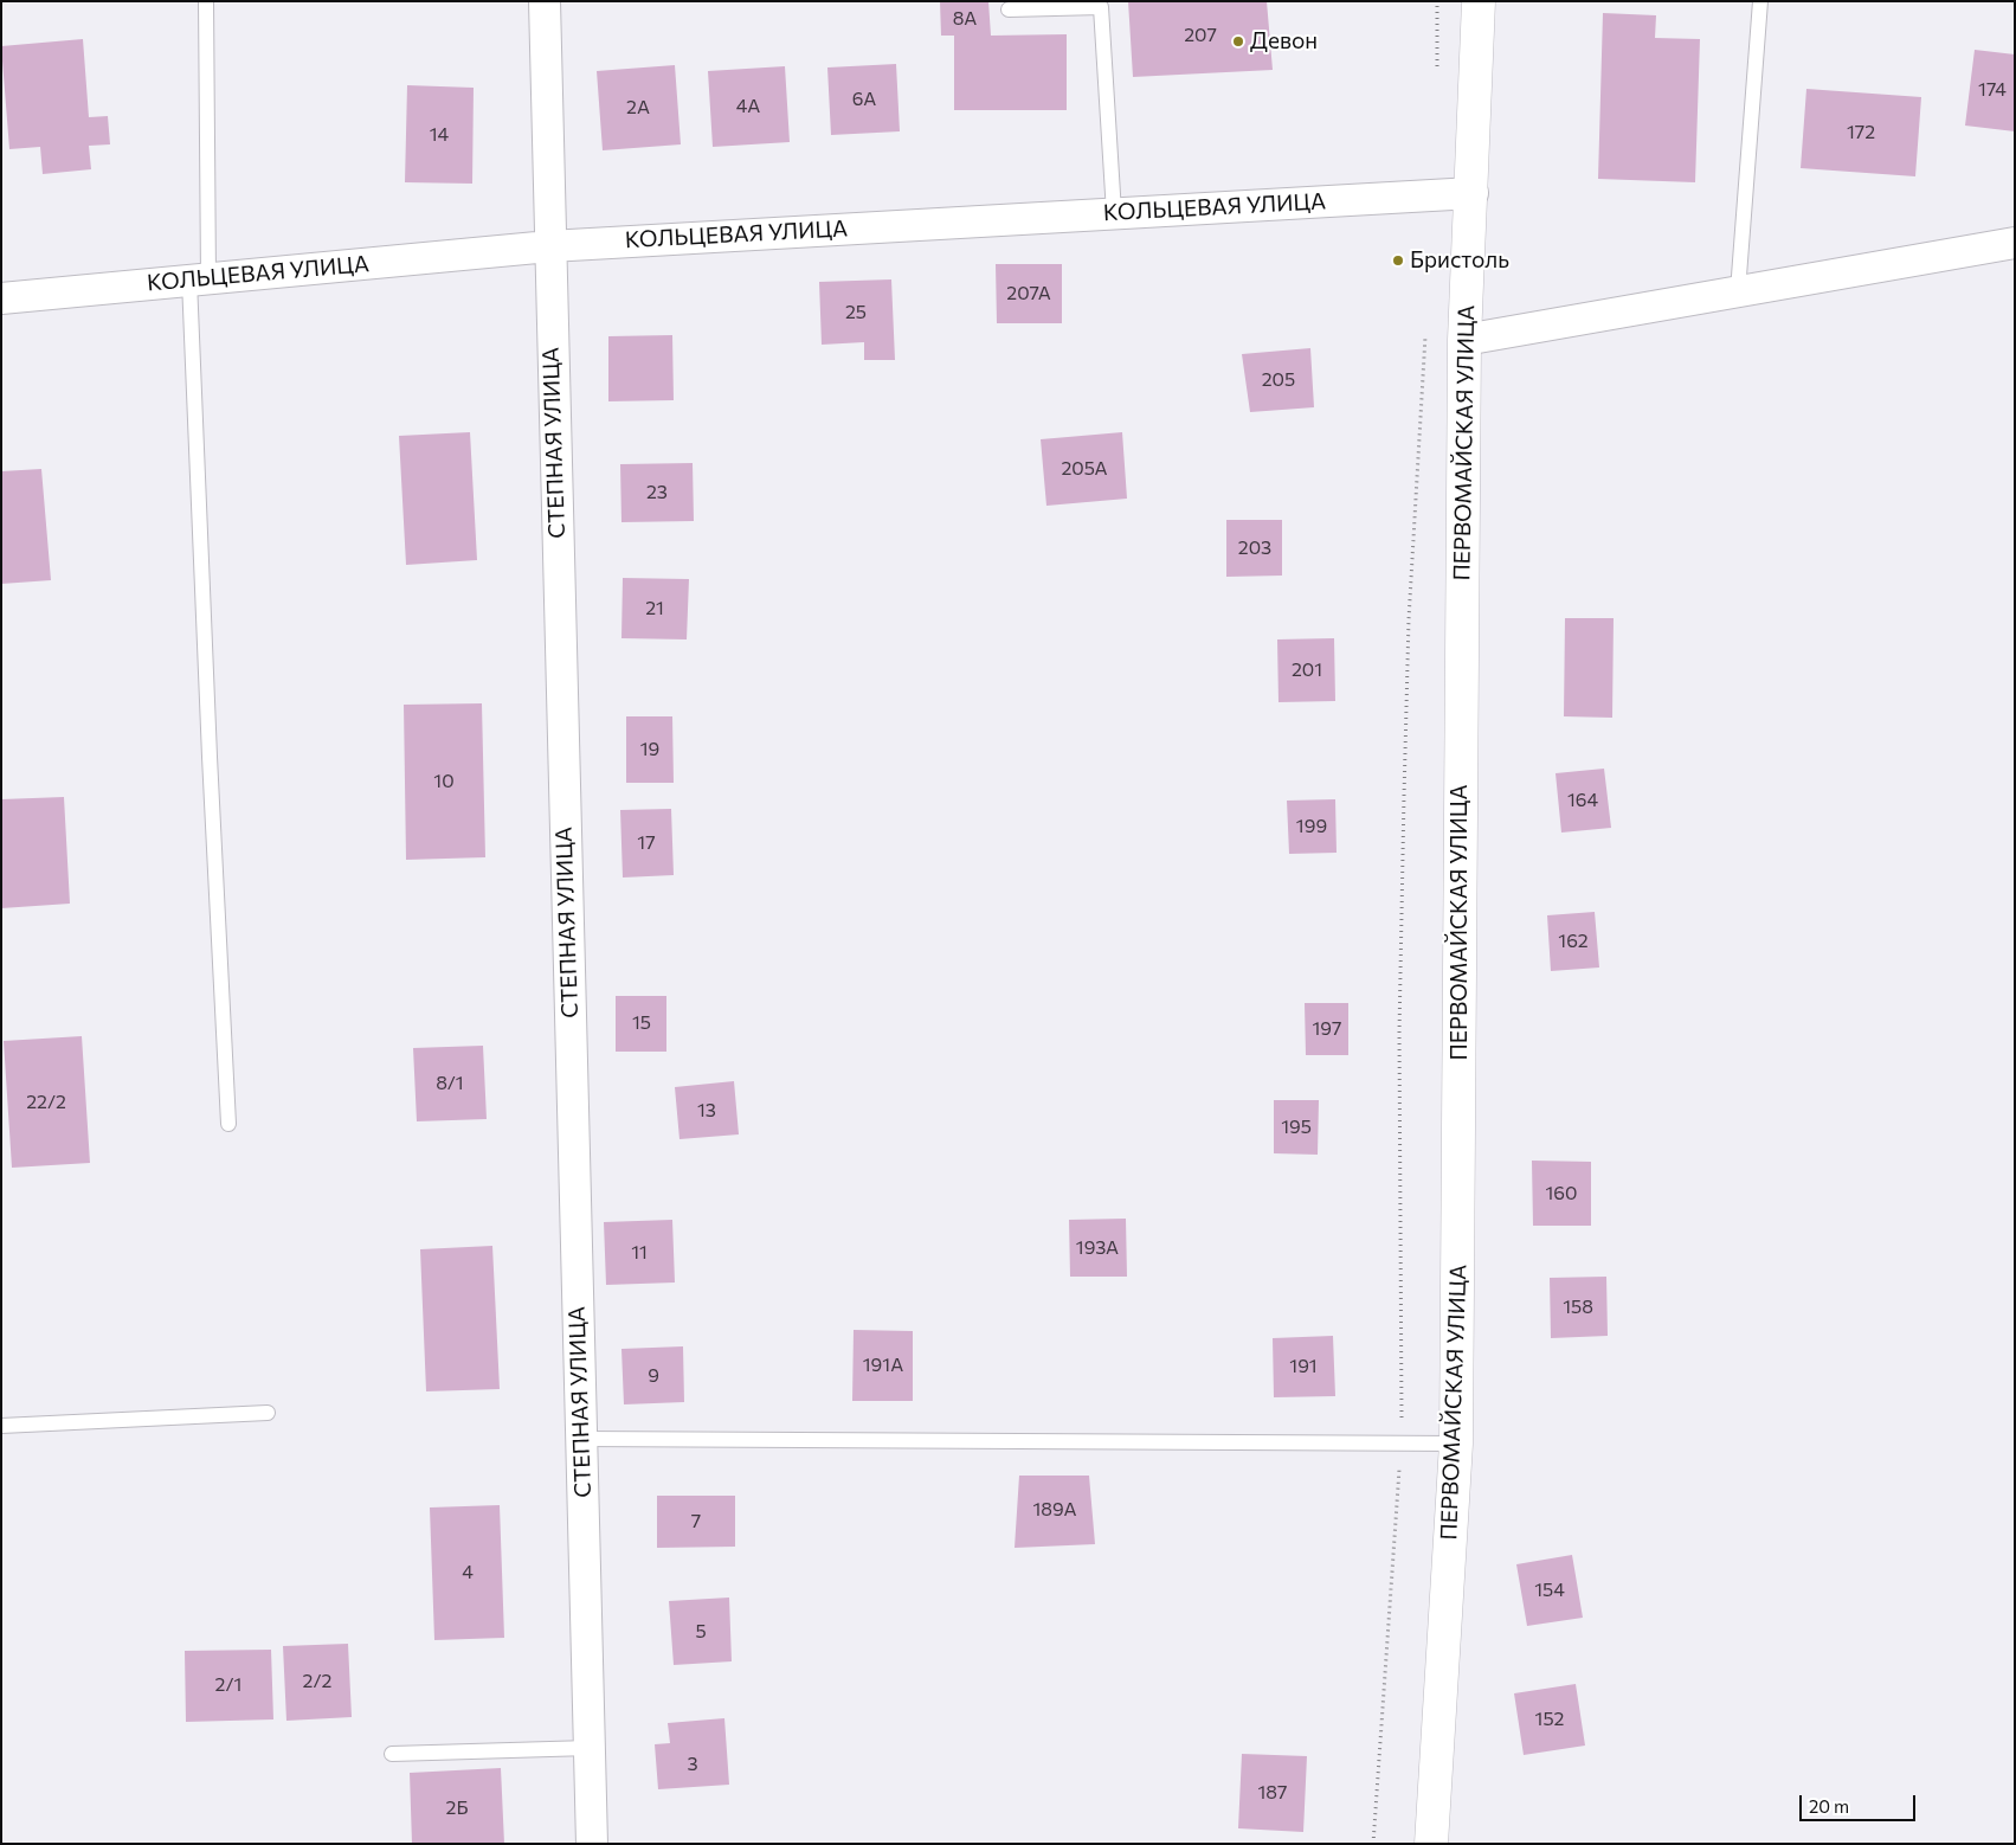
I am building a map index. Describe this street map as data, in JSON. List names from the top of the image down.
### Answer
{
  "streets": {
    "street": ["КОЛЬЦЕВАЯ УЛИЦА", "СТЕПНАЯ УЛИЦА", "ПЕРВОМАЙСКАЯ УЛИЦА"]
  },
  "crossings": [
    ["КОЛЬЦЕВАЯ УЛИЦА", "СТЕПНАЯ УЛИЦА"],
    ["КОЛЬЦЕВАЯ УЛИЦА", "ПЕРВОМАЙСКАЯ УЛИЦА"]
  ],
  "places": ["Девон", "Бристоль"],
  "house_numbers": [
    "8А",
    "207",
    "174",
    "6А",
    "4А",
    "2А",
    "172",
    "14",
    "207А",
    "25",
    "205",
    "205А",
    "23",
    "203",
    "21",
    "201",
    "19",
    "10",
    "164",
    "199",
    "17",
    "162",
    "15",
    "197",
    "8/1",
    "22/2",
    "13",
    "195",
    "160",
    "193А",
    "11",
    "158",
    "191А",
    "191",
    "9",
    "189А",
    "7",
    "4",
    "154",
    "5",
    "2/2",
    "2/1",
    "152",
    "3",
    "187",
    "2Б"
  ],
  "scale_bar": "20 m"
}
